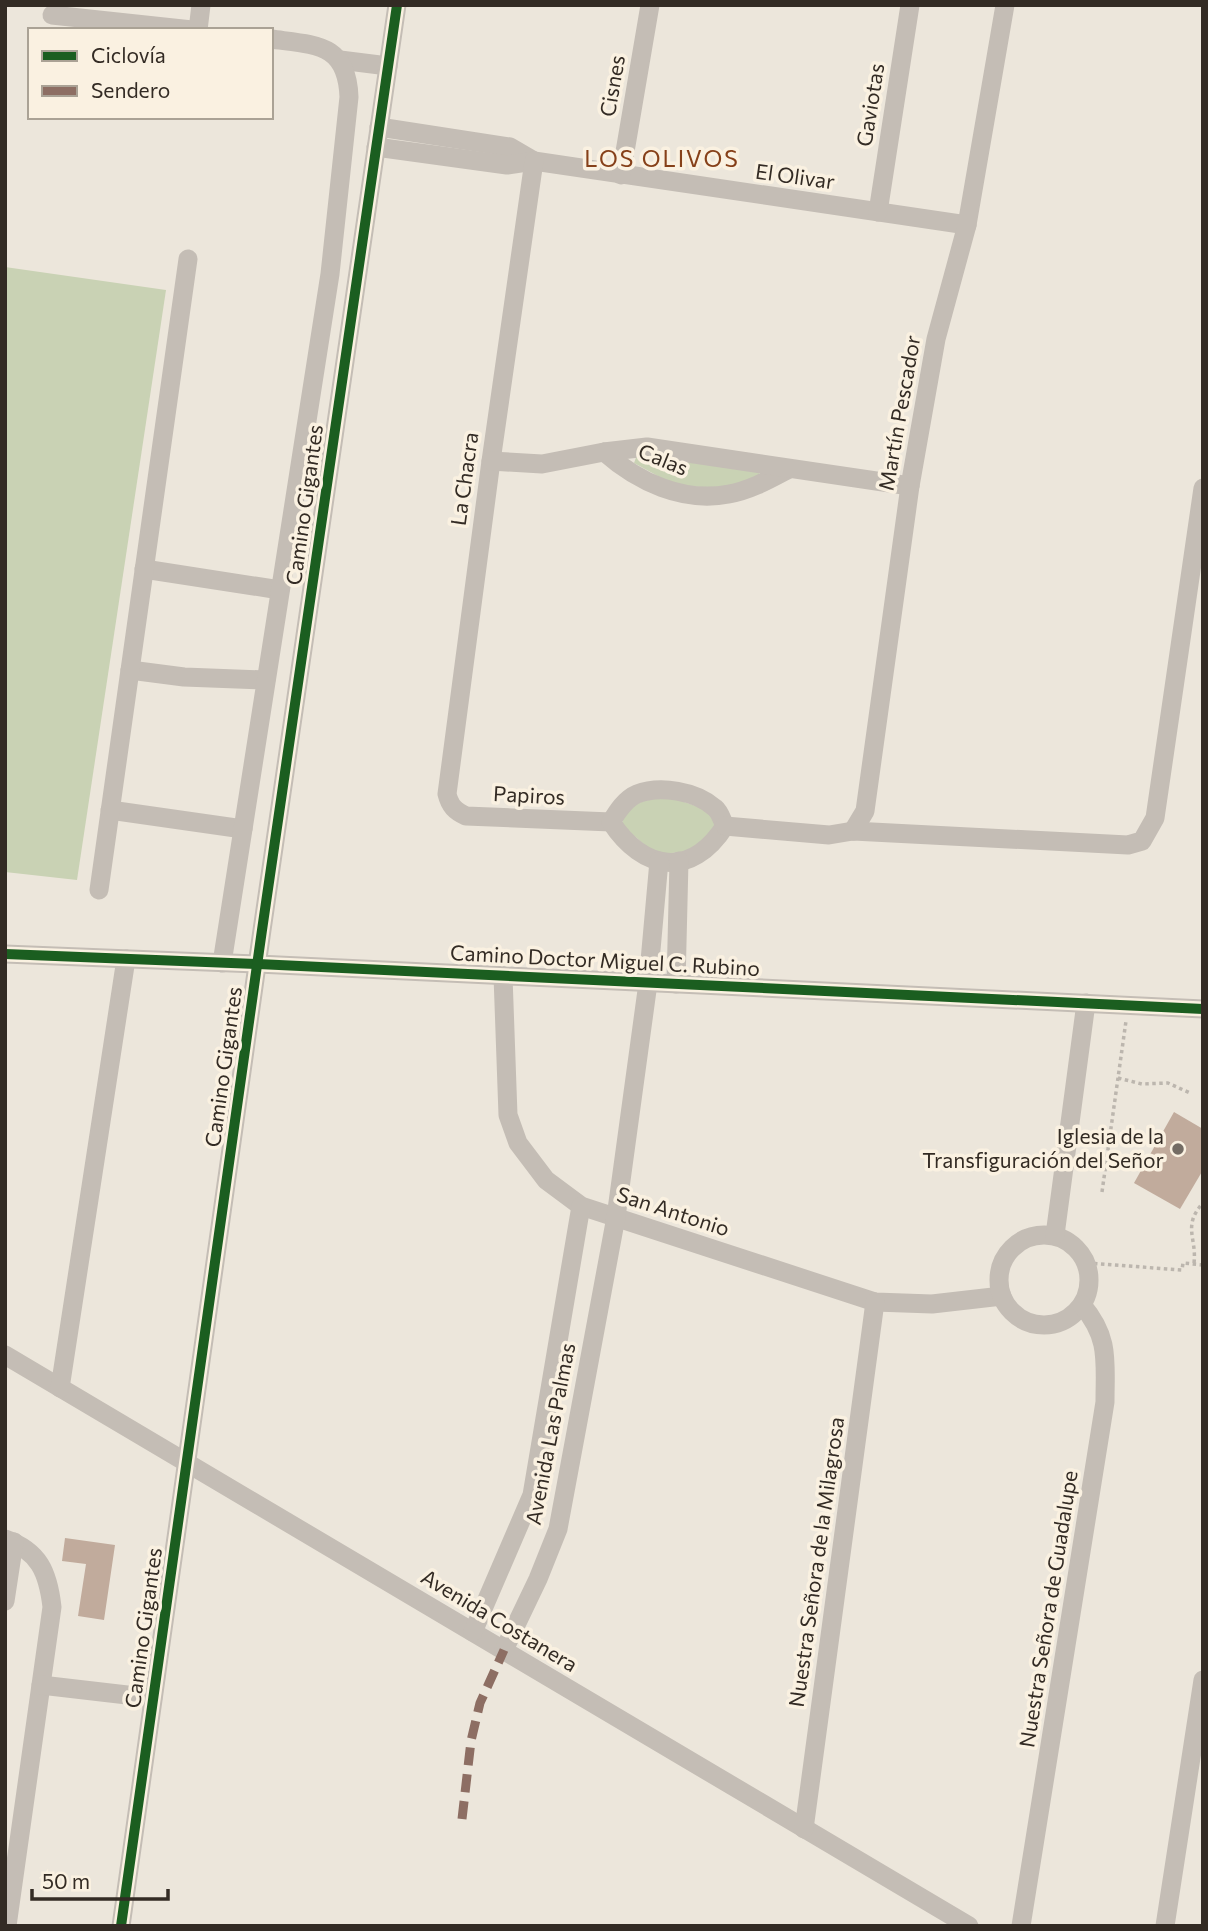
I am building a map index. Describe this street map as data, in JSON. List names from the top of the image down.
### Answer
{
  "streets": {
    "street": [
      "Cisnes",
      "Gaviotas",
      "El Olivar",
      "Martín Pescador",
      "Calas",
      "La Chacra",
      "Camino Gigantes",
      "Papiros",
      "Camino Doctor Miguel C. Rubino",
      "San Antonio",
      "Avenida Las Palmas",
      "Nuestra Señora de la Milagrosa",
      "Nuestra Señora de Guadalupe",
      "Avenida Costanera"
    ]
  },
  "crossings": [
    ["Cisnes", "El Olivar"],
    ["Gaviotas", "El Olivar"],
    ["El Olivar", "Martín Pescador"],
    ["El Olivar", "La Chacra"],
    ["El Olivar", "Camino Gigantes"],
    ["Martín Pescador", "Calas"],
    ["Calas", "La Chacra"],
    ["La Chacra", "Papiros"],
    ["Camino Gigantes", "Camino Doctor Miguel C. Rubino"],
    ["Camino Gigantes", "Avenida Costanera"],
    ["Camino Doctor Miguel C. Rubino", "San Antonio"],
    ["Camino Doctor Miguel C. Rubino", "Avenida Las Palmas"],
    ["San Antonio", "Avenida Las Palmas"],
    ["San Antonio", "Nuestra Señora de la Milagrosa"],
    ["San Antonio", "Nuestra Señora de Guadalupe"],
    ["Avenida Las Palmas", "Avenida Costanera"],
    ["Nuestra Señora de la Milagrosa", "Avenida Costanera"]
  ],
  "districts": ["LOS OLIVOS"],
  "places": ["Iglesia de la Transfiguración del Señor"],
  "legend": ["Ciclovía", "Sendero"],
  "scale_bar": "50 m"
}
